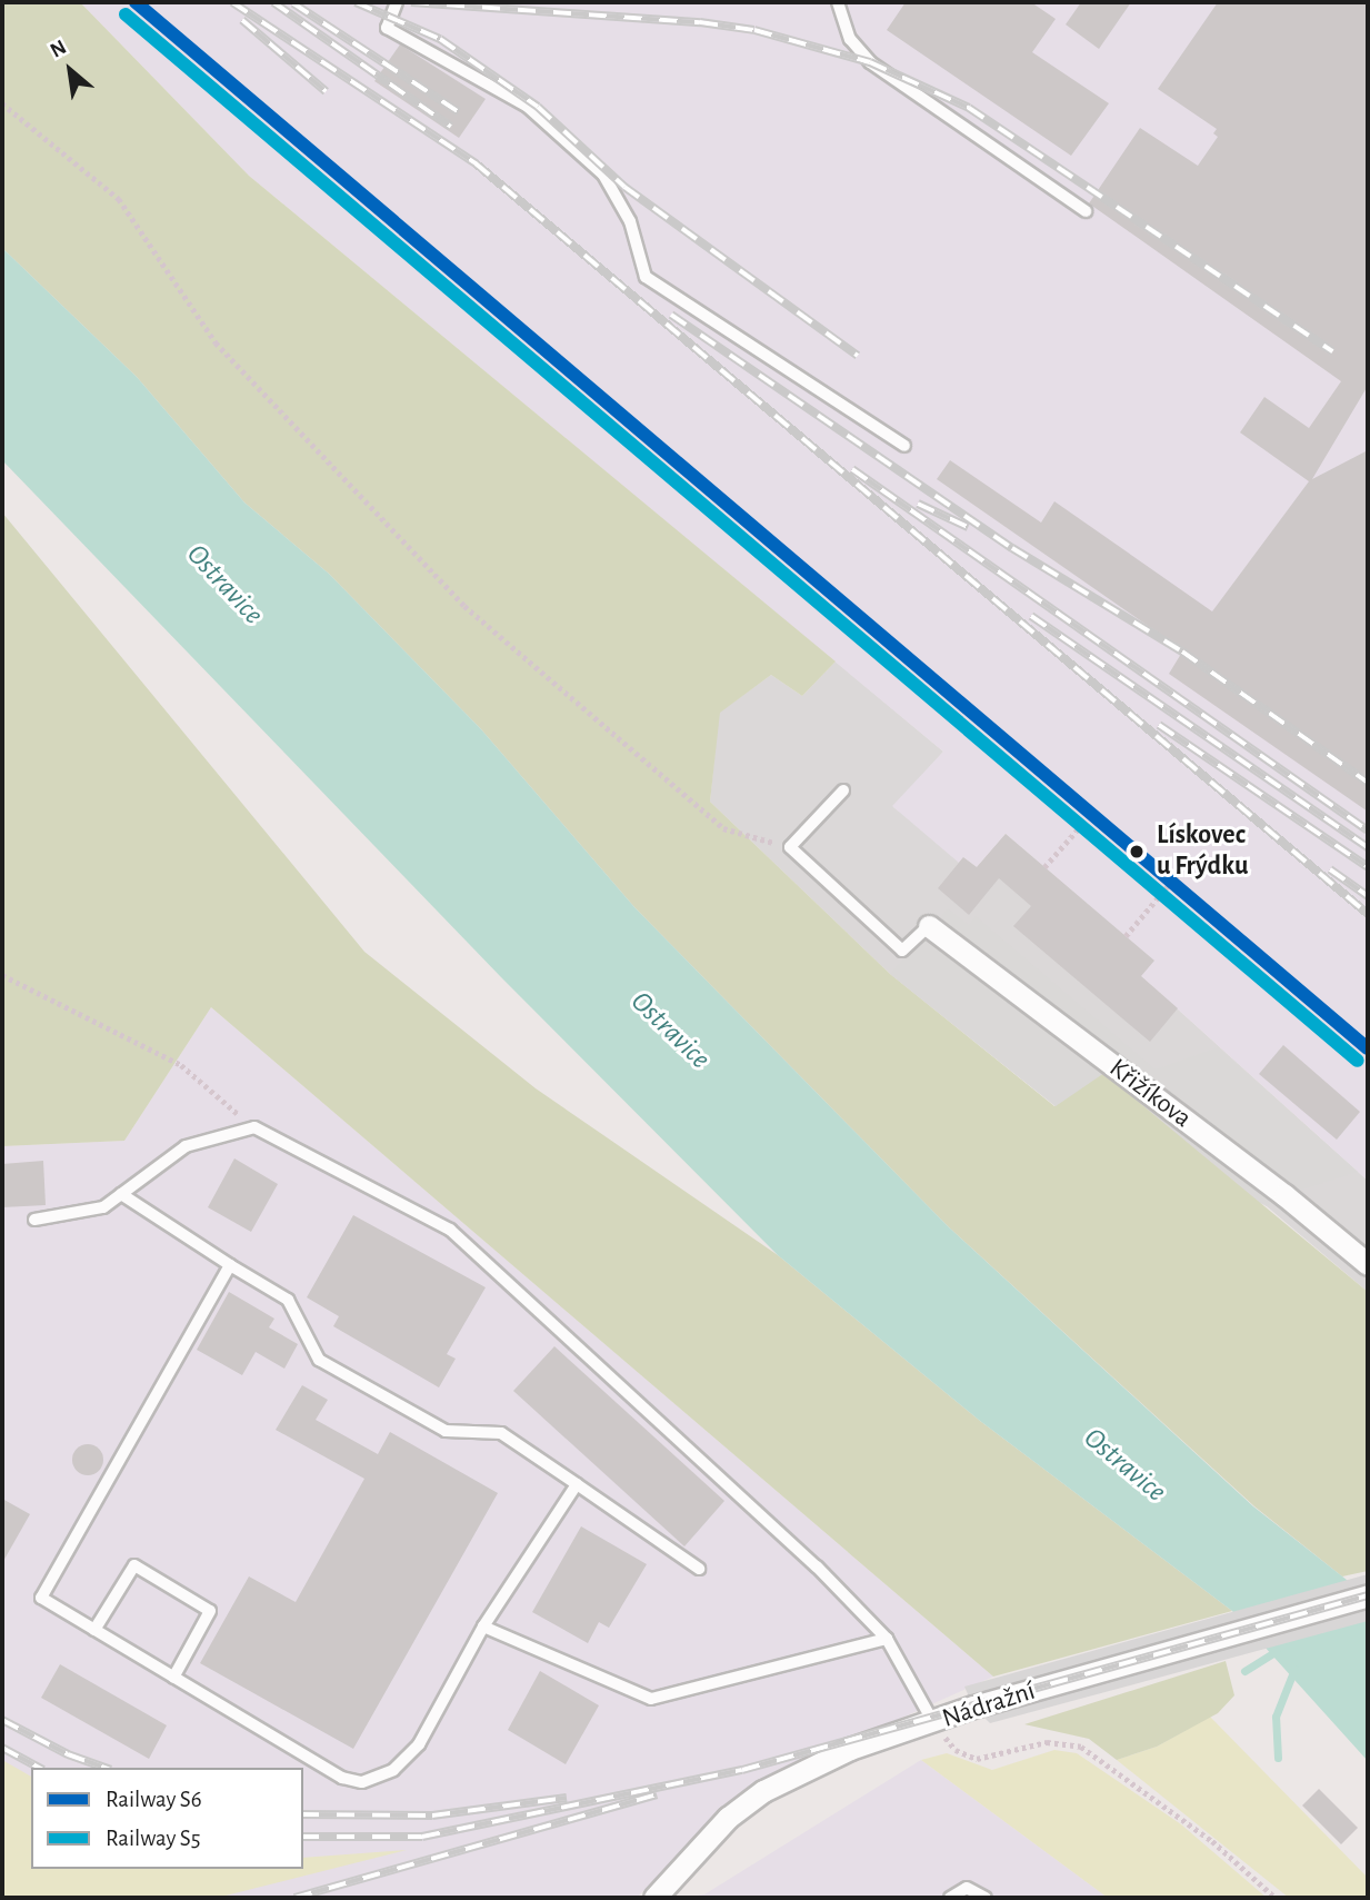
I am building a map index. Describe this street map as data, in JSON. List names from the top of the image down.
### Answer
{
  "streets": {
    "street": ["Křižíkova", "Nádražní"]
  },
  "water": ["Ostravice"],
  "places": ["Lískovec u Frýdku"],
  "lines": ["rail line S6", "rail line S5"],
  "legend": ["Railway S6", "Railway S5"],
  "north": "top left"
}
